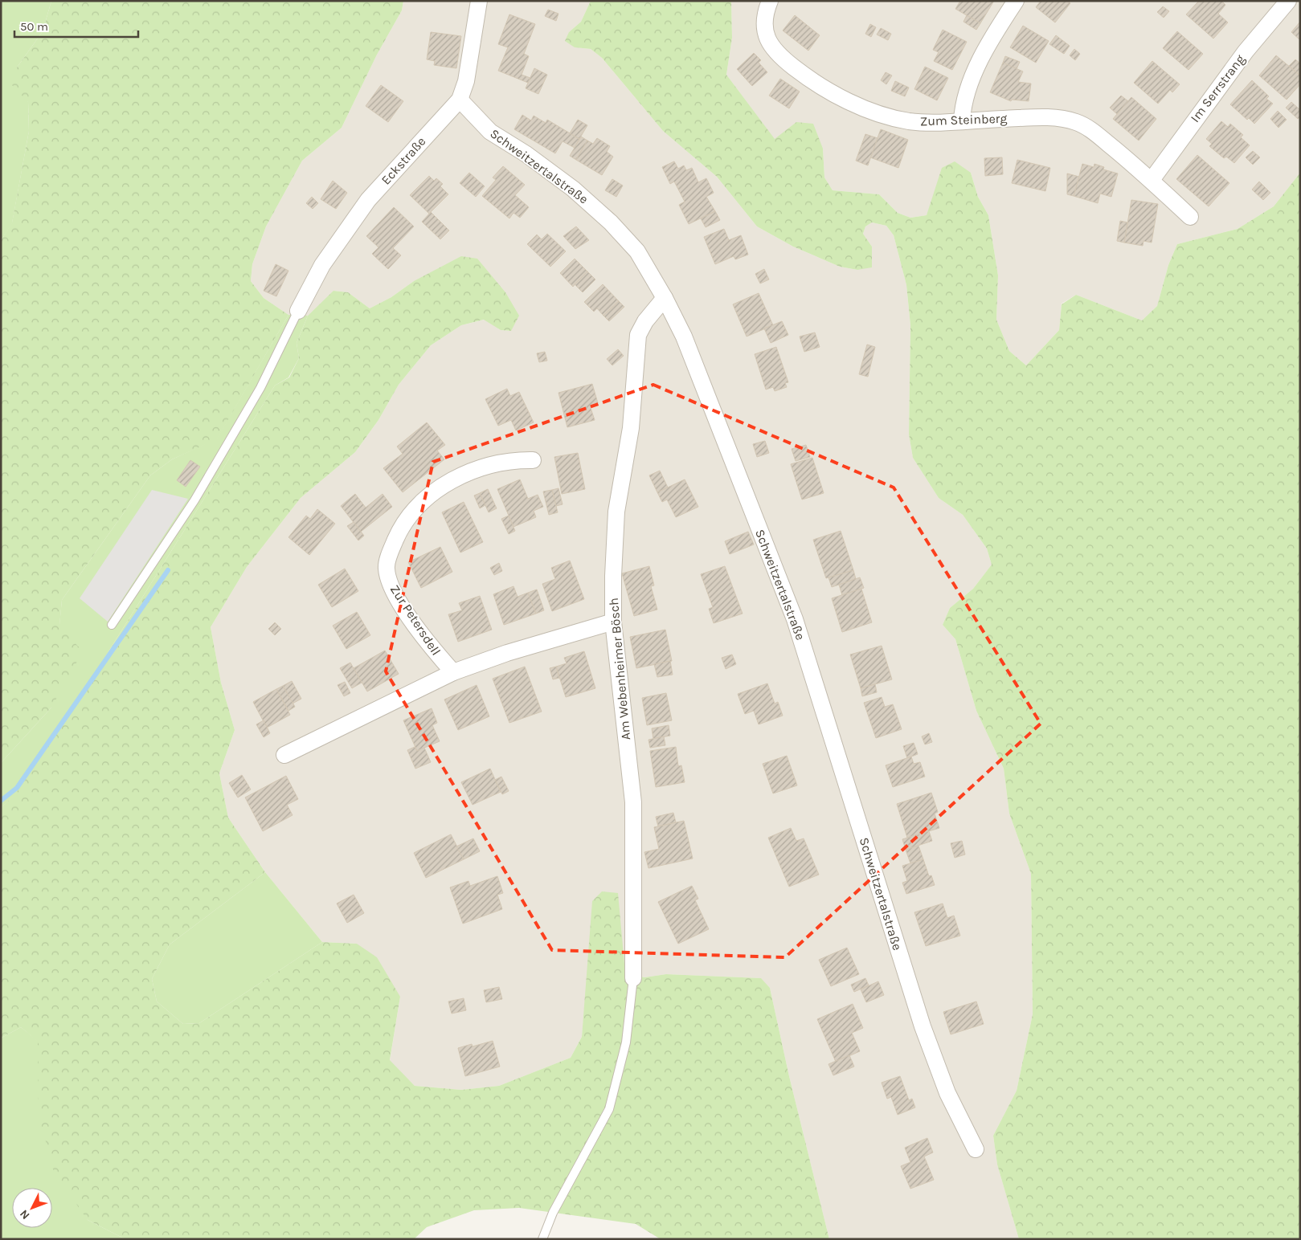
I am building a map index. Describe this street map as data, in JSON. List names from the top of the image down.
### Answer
{
  "streets": {
    "street": [
      "Im Serrstrang",
      "Zum Steinberg",
      "Eckstraße",
      "Schweitzertalstraße",
      "Zur Petersdell",
      "Am Webenheimer Bösch"
    ]
  },
  "crossings": [
    ["Im Serrstrang", "Zum Steinberg"],
    ["Eckstraße", "Schweitzertalstraße"],
    ["Schweitzertalstraße", "Am Webenheimer Bösch"]
  ],
  "scale_bar": "50 m",
  "north": "bottom left"
}
